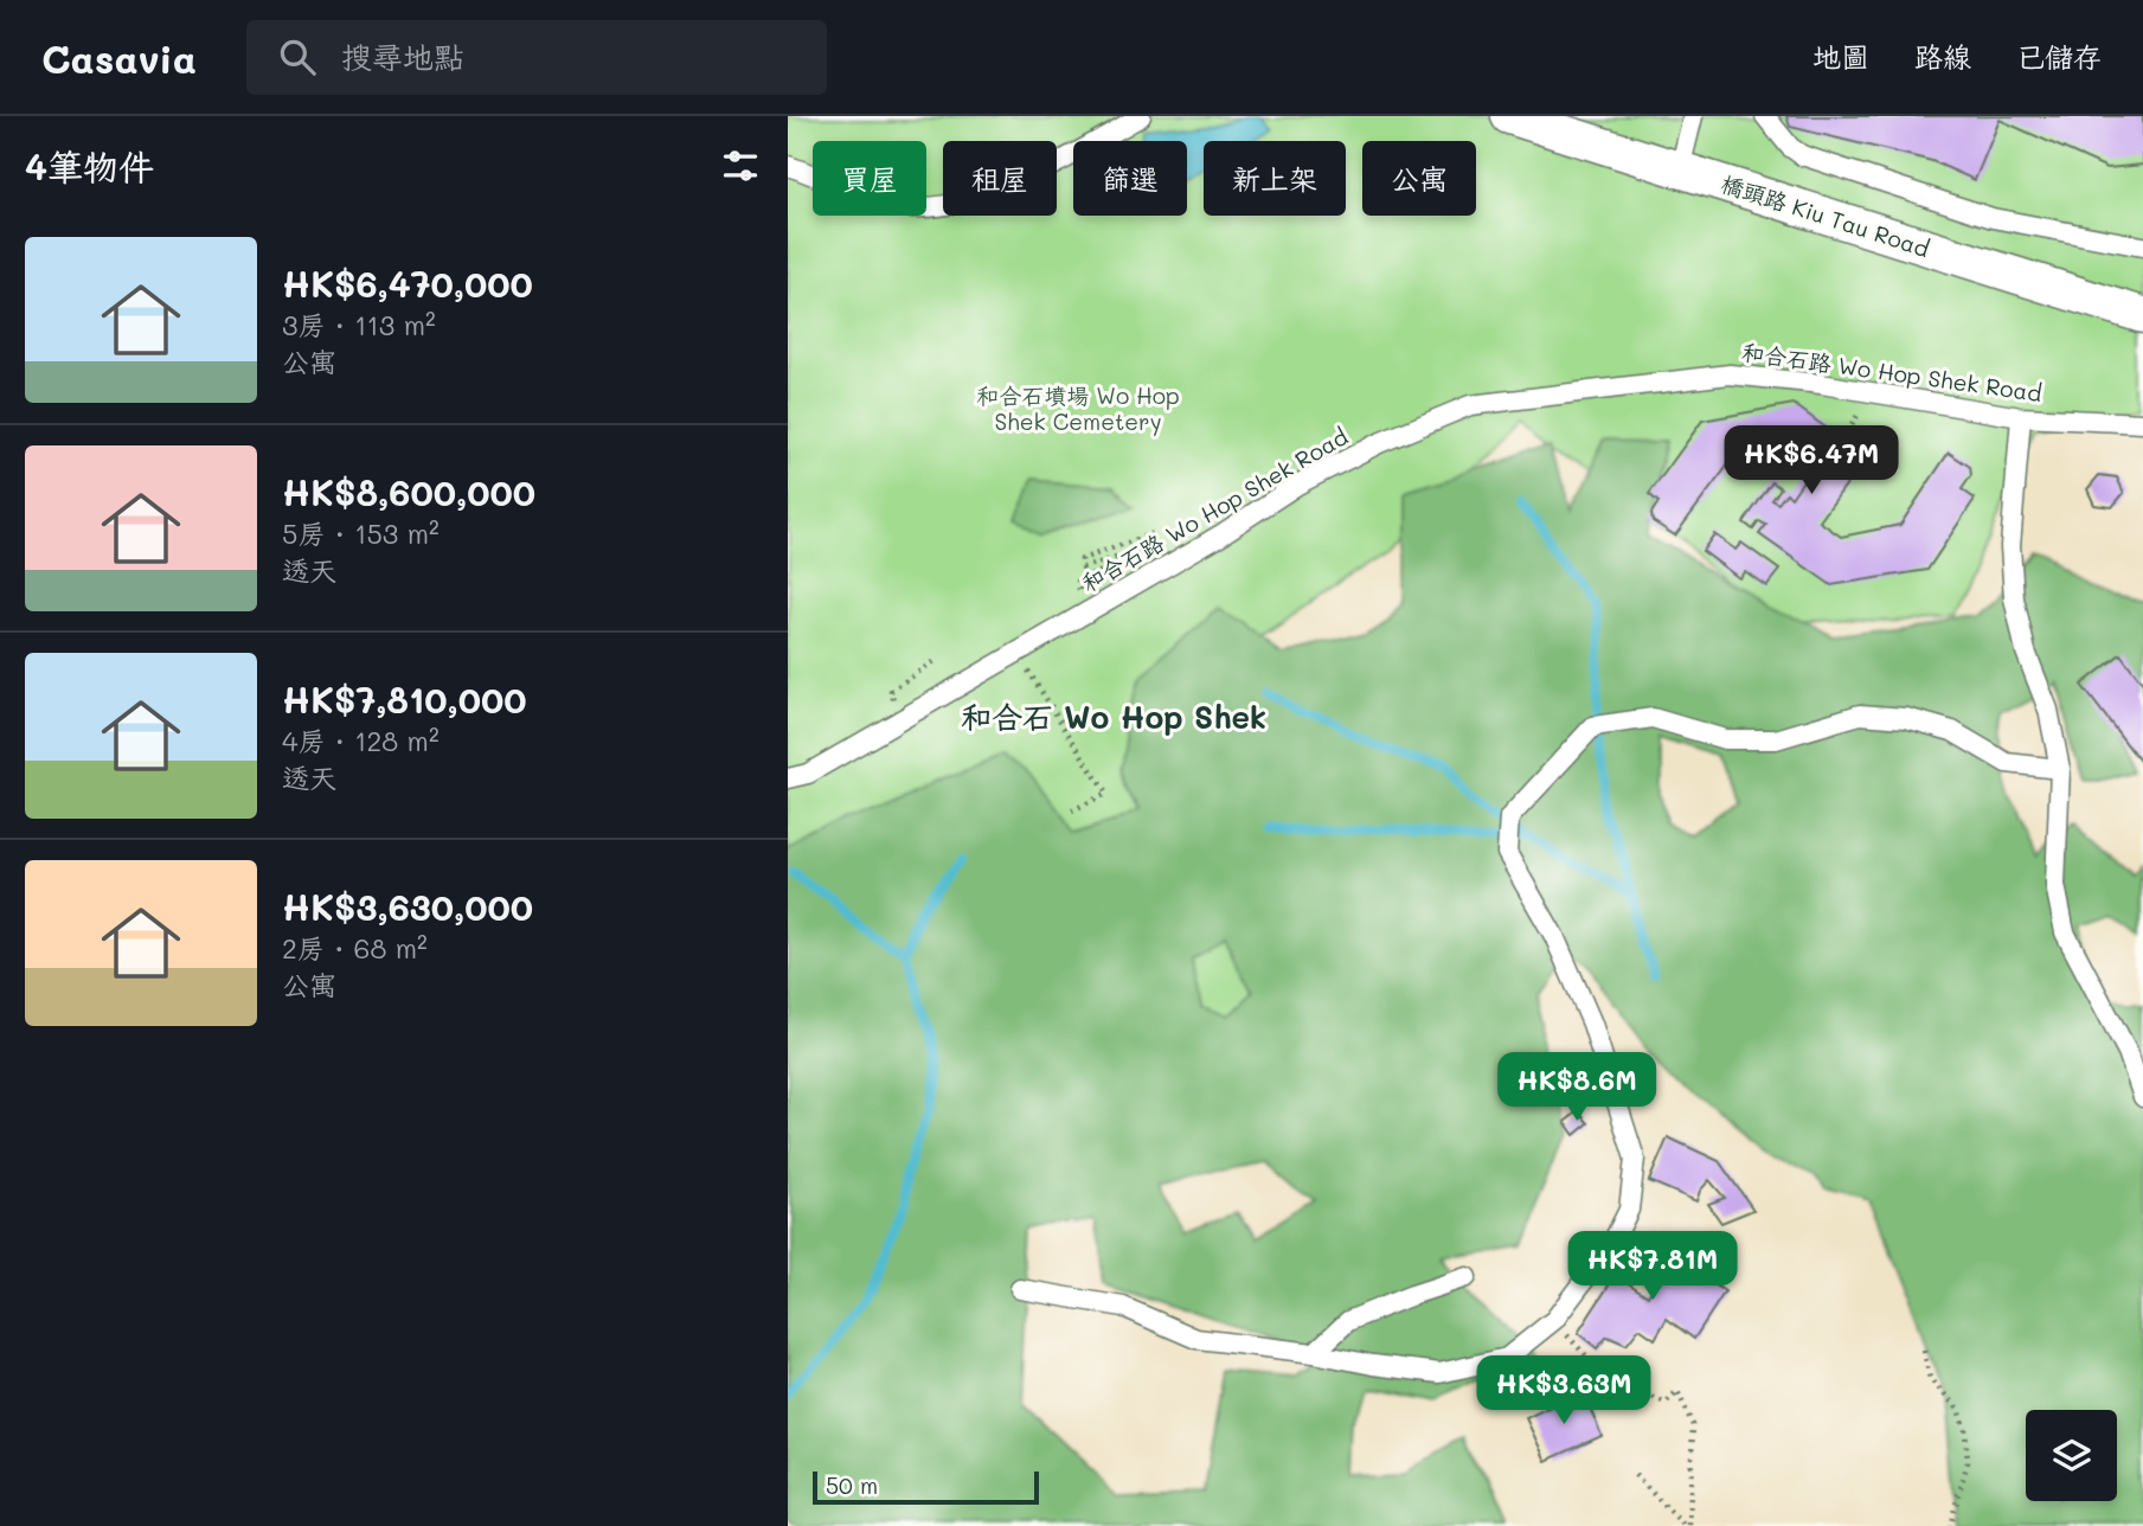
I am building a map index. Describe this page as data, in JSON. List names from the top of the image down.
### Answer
{
  "streets": {
    "street": ["橋頭路 Kiu Tau Road"],
    "lane": ["和合石路 Wo Hop Shek Road"]
  },
  "districts": ["和合石 Wo Hop Shek"],
  "parks": ["和合石墳場 Wo Hop Shek Cemetery"],
  "scale_bar": "50 m",
  "page": {
    "header": "Casavia",
    "search": "搜尋地點",
    "nav": ["地圖", "路線", "已儲存"],
    "heading": "4筆物件",
    "chip": [
      "買屋",
      "租屋",
      "篩選",
      "新上架",
      "公寓"
    ],
    "list": [
      {
        "name": "HK$6,470,000",
        "note": "3房 · 113 m² · 公寓"
      },
      {
        "name": "HK$8,600,000",
        "note": "5房 · 153 m² · 透天"
      },
      {
        "name": "HK$7,810,000",
        "note": "4房 · 128 m² · 透天"
      },
      {
        "name": "HK$3,630,000",
        "note": "2房 · 68 m² · 公寓"
      }
    ],
    "price": [
      "HK$6.47M",
      "HK$8.6M",
      "HK$7.81M",
      "HK$3.63M"
    ],
    "scale": "50 m"
  }
}
